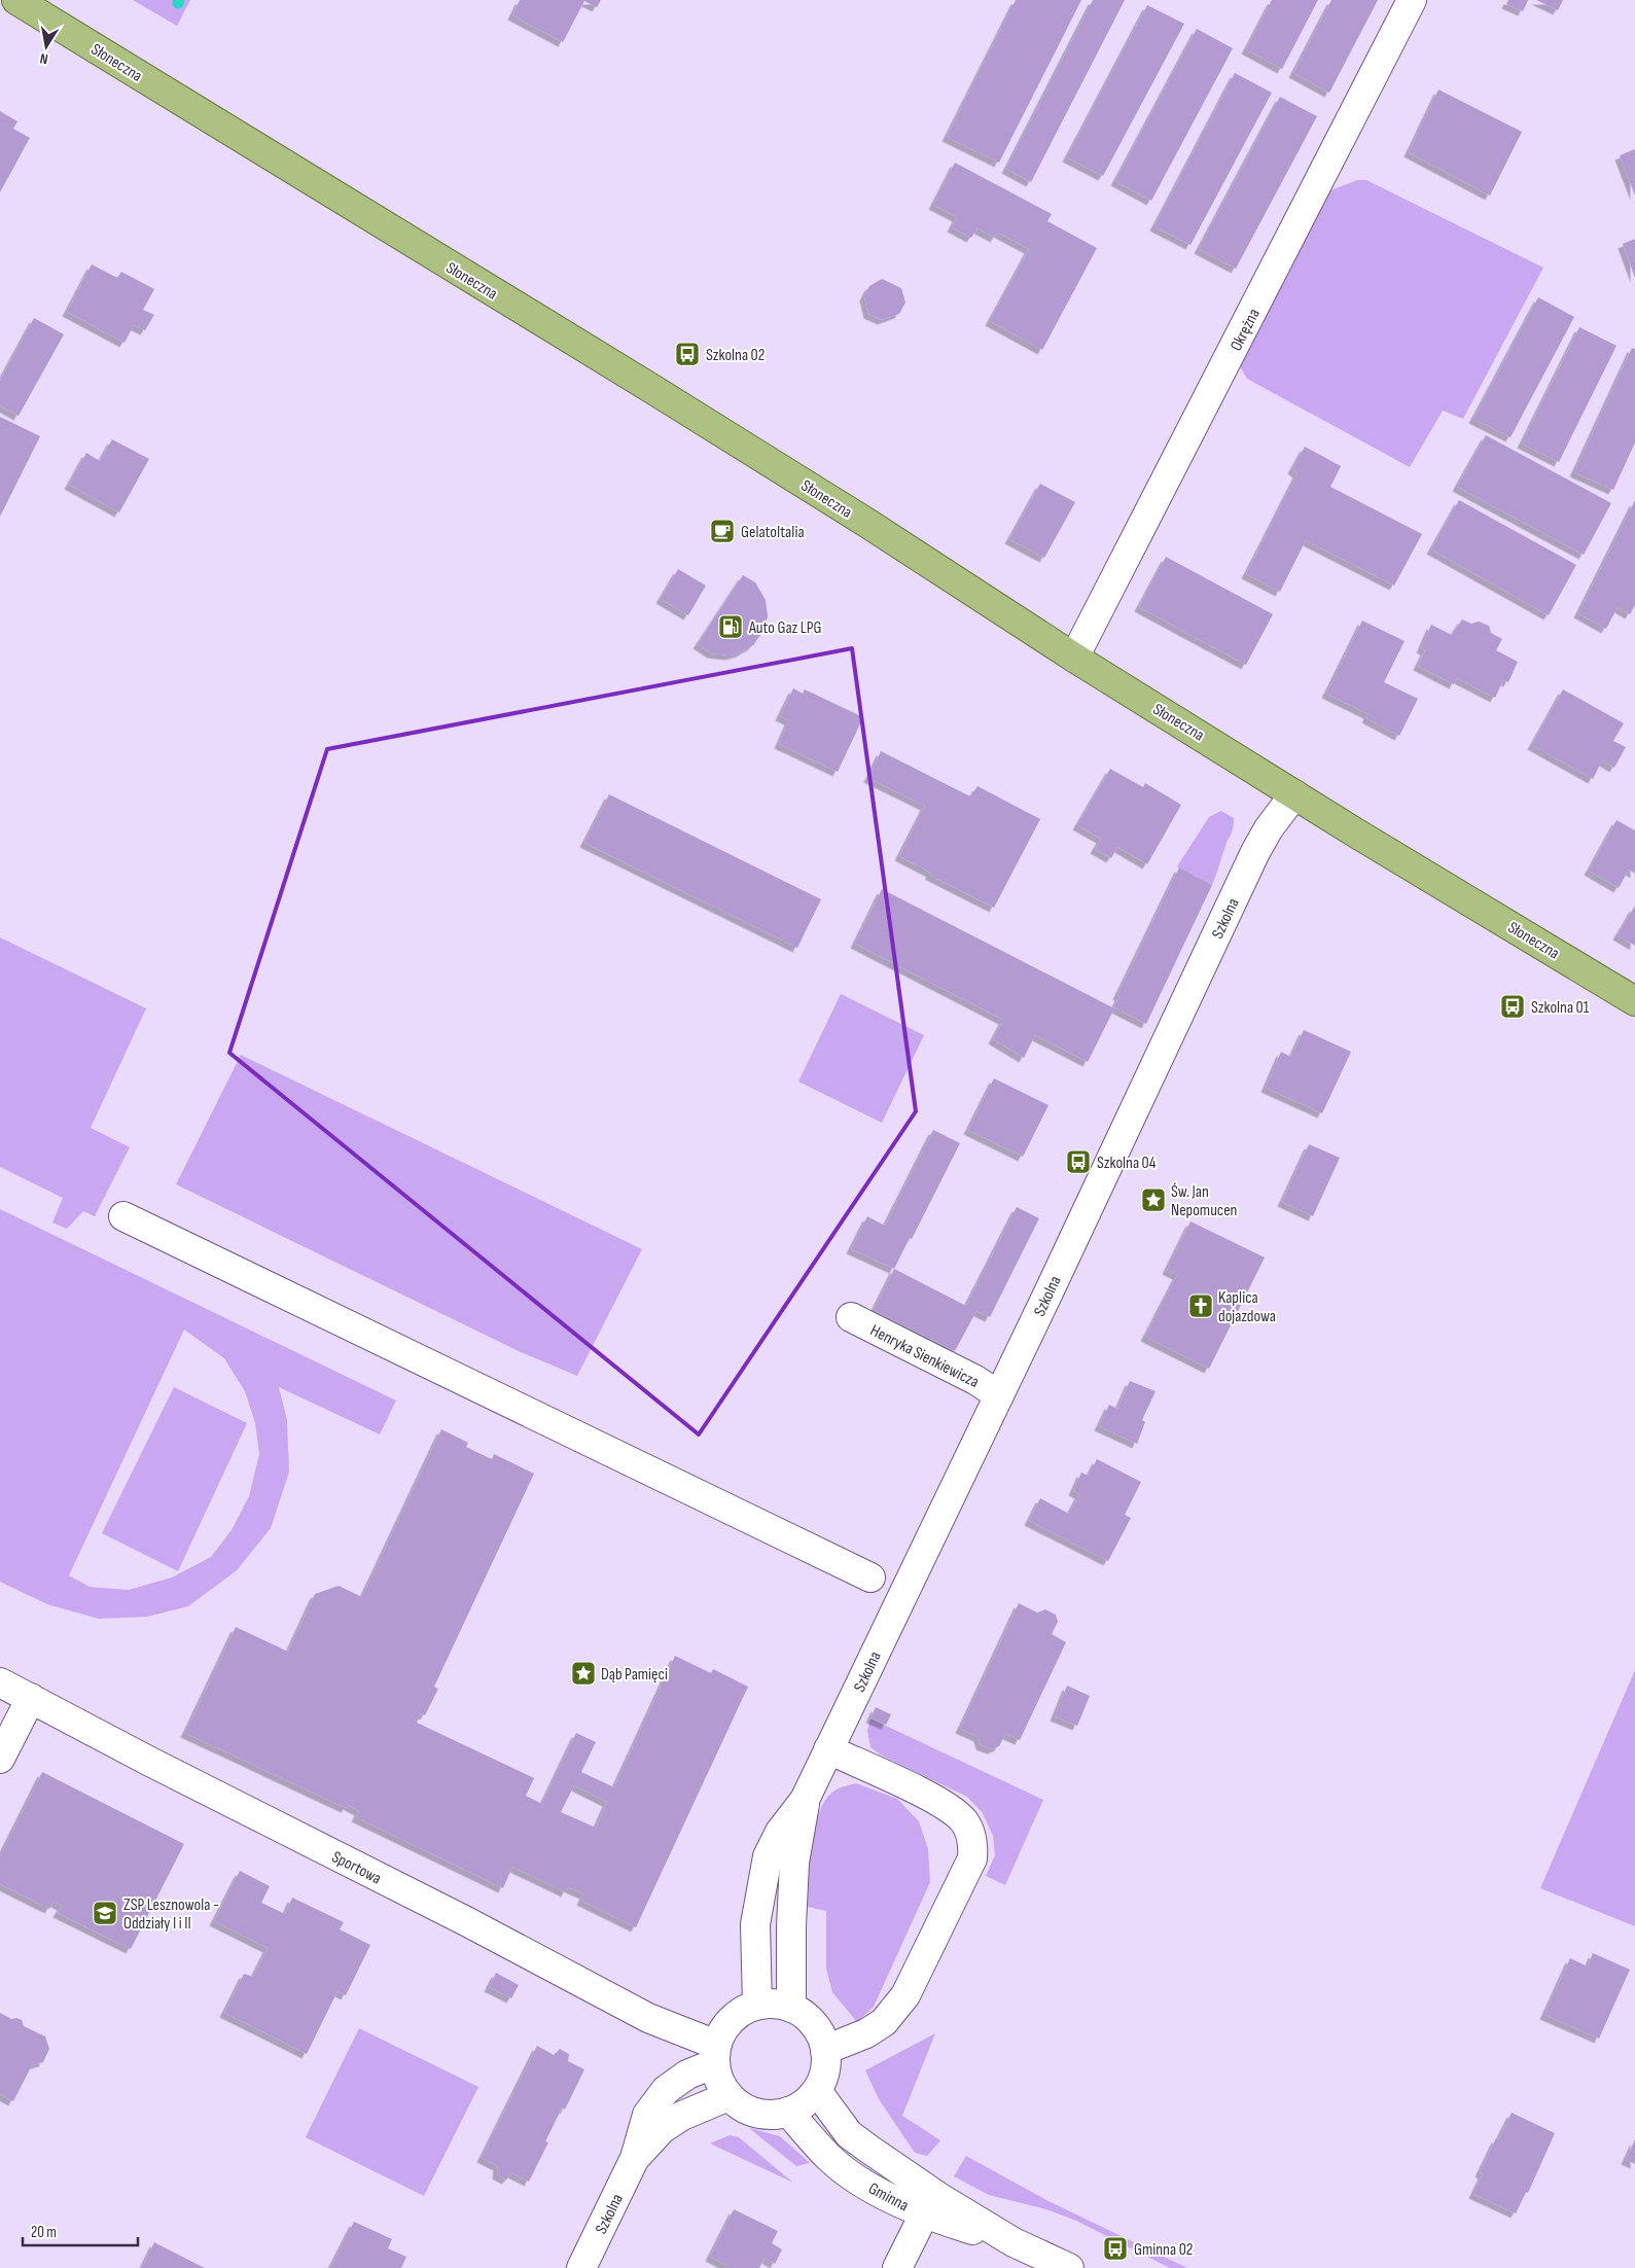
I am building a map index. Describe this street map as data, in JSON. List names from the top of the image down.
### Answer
{
  "streets": {
    "main road": ["Słoneczna"],
    "street": [
      "Okrężna",
      "Szkolna",
      "Henryka Sienkiewicza",
      "Sportowa",
      "Gminna"
    ]
  },
  "crossings": [
    ["Słoneczna", "Okrężna"],
    ["Słoneczna", "Szkolna"],
    ["Szkolna", "Henryka Sienkiewicza"],
    ["Szkolna", "Sportowa"],
    ["Szkolna", "Gminna"],
    ["Sportowa", "Gminna"]
  ],
  "places": {
    "bus stop": [
      "Szkolna 02",
      "Szkolna 01",
      "Szkolna 04",
      "Gminna 02"
    ],
    "cafe": ["GelatoItalia"],
    "fuel station": ["Auto Gaz LPG"],
    "place": ["Św. Jan Nepomucen", "Dąb Pamięci"],
    "church": ["Kaplica dojazdowa"],
    "school or university": ["ZSP Lesznowola - Oddziały I i II"]
  },
  "scale_bar": "20 m",
  "north": "bottom"
}
